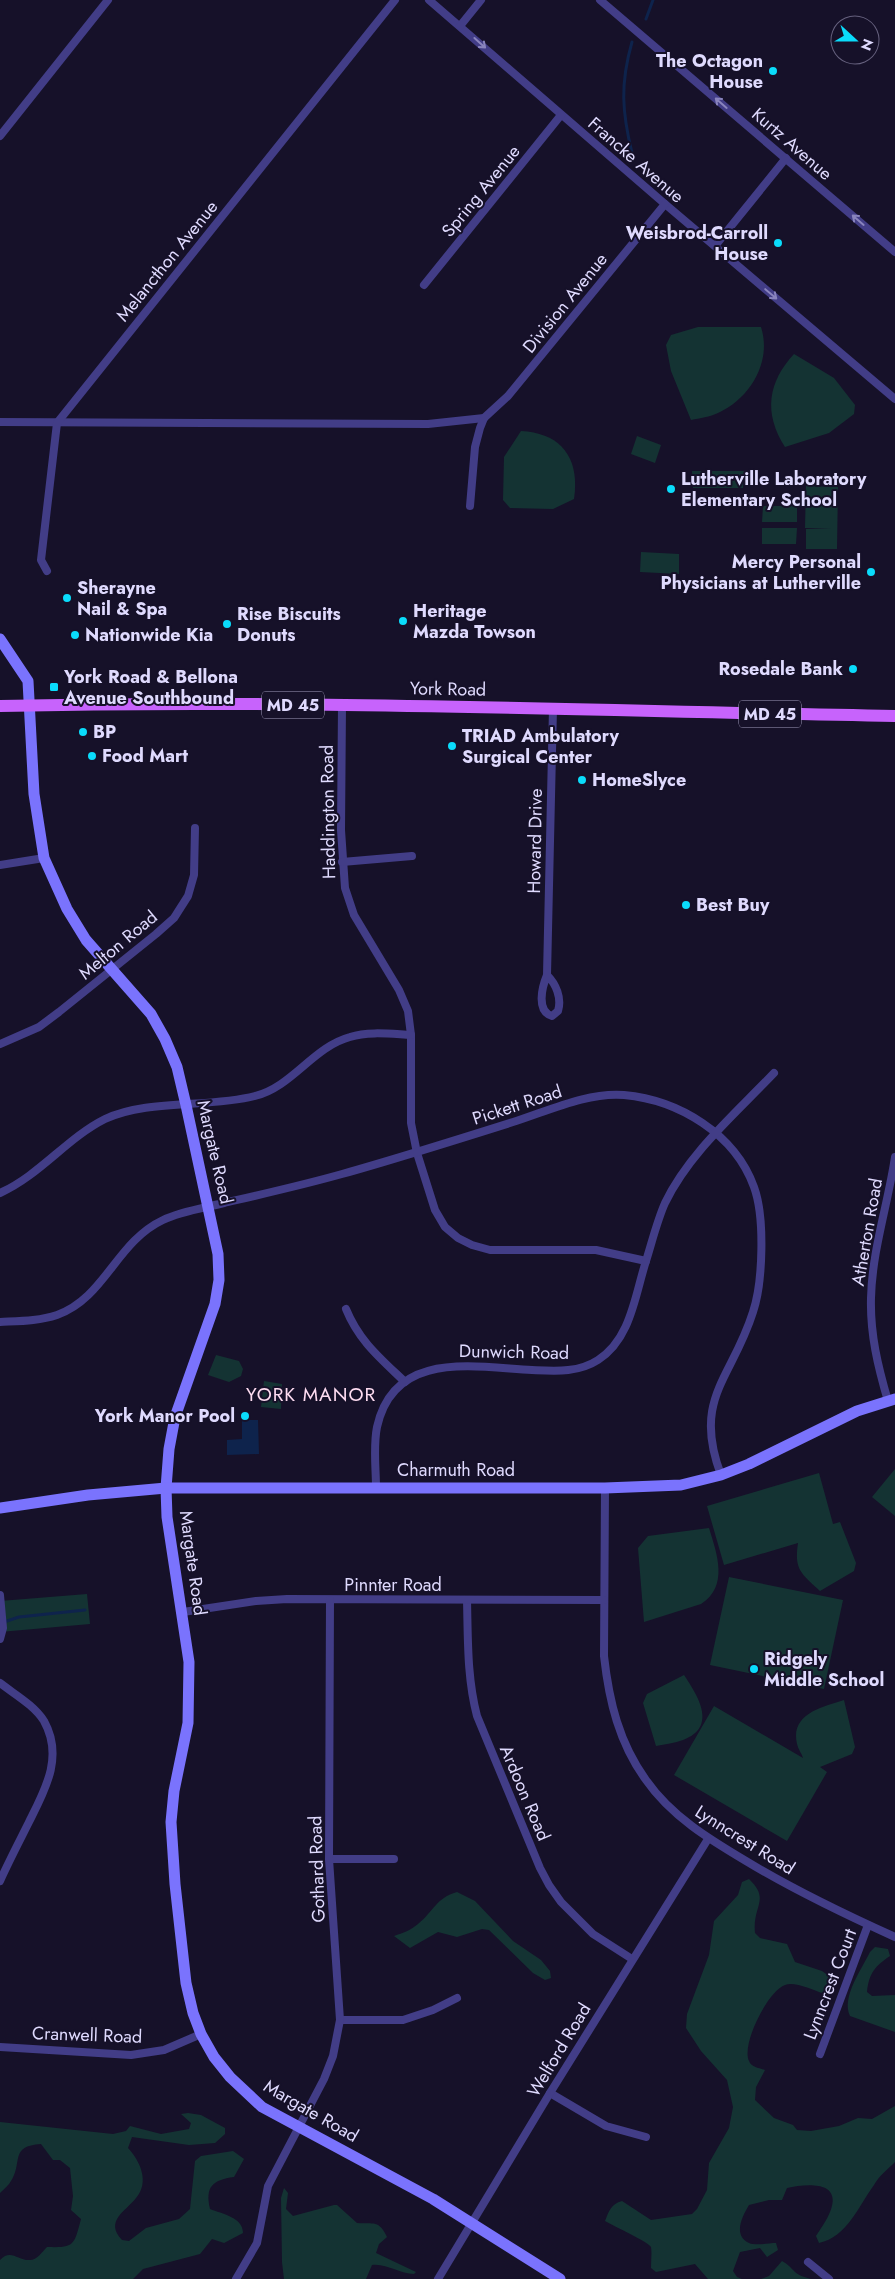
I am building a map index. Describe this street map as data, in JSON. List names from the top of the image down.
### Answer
{
  "streets": {
    "main road": ["York Road", "MD 45"],
    "street": [
      "Kurtz Avenue",
      "Francke Avenue",
      "Spring Avenue",
      "Melancthon Avenue",
      "Division Avenue",
      "Haddington Road",
      "Howard Drive",
      "Melton Road",
      "Pickett Road",
      "Margate Road",
      "Atherton Road",
      "Dunwich Road",
      "Charmuth Road",
      "Pinnter Road",
      "Ardoon Road",
      "Lynncrest Road",
      "Gothard Road",
      "Lynncrest Court",
      "Cranwell Road",
      "Welford Road"
    ]
  },
  "crossings": [
    ["Francke Avenue", "Spring Avenue"],
    ["Francke Avenue", "Division Avenue"],
    ["York Road", "Haddington Road"],
    ["York Road", "Howard Drive"],
    ["York Road", "Margate Road"],
    ["Haddington Road", "Pickett Road"],
    ["Haddington Road", "Dunwich Road"],
    ["Melton Road", "Margate Road"],
    ["Pickett Road", "Margate Road"],
    ["Pickett Road", "Dunwich Road"],
    ["Pickett Road", "Charmuth Road"],
    ["Margate Road", "Charmuth Road"],
    ["Margate Road", "Pinnter Road"],
    ["Margate Road", "Gothard Road"],
    ["Margate Road", "Cranwell Road"],
    ["Margate Road", "Welford Road"],
    ["Atherton Road", "Charmuth Road"],
    ["Dunwich Road", "Charmuth Road"],
    ["Charmuth Road", "Lynncrest Road"],
    ["Pinnter Road", "Ardoon Road"],
    ["Pinnter Road", "Lynncrest Road"],
    ["Pinnter Road", "Gothard Road"],
    ["Ardoon Road", "Welford Road"],
    ["Lynncrest Road", "Lynncrest Court"],
    ["Lynncrest Road", "Welford Road"]
  ],
  "one_way": ["Kurtz Avenue", "Francke Avenue"],
  "districts": ["YORK MANOR"],
  "places": {
    "other": [
      "The Octagon House",
      "Weisbrod-Carroll House",
      "Lutherville Laboratory Elementary School",
      "Mercy Personal Physicians at Lutherville",
      "Sherayne Nail & Spa",
      "Heritage Mazda Towson",
      "Rise Biscuits Donuts",
      "Nationwide Kia",
      "Rosedale Bank",
      "BP",
      "TRIAD Ambulatory Surgical Center",
      "Food Mart",
      "HomeSlyce",
      "Best Buy",
      "York Manor Pool",
      "Ridgely Middle School"
    ],
    "transit": ["York Road & Bellona Avenue Southbound"]
  },
  "north": "right"
}
